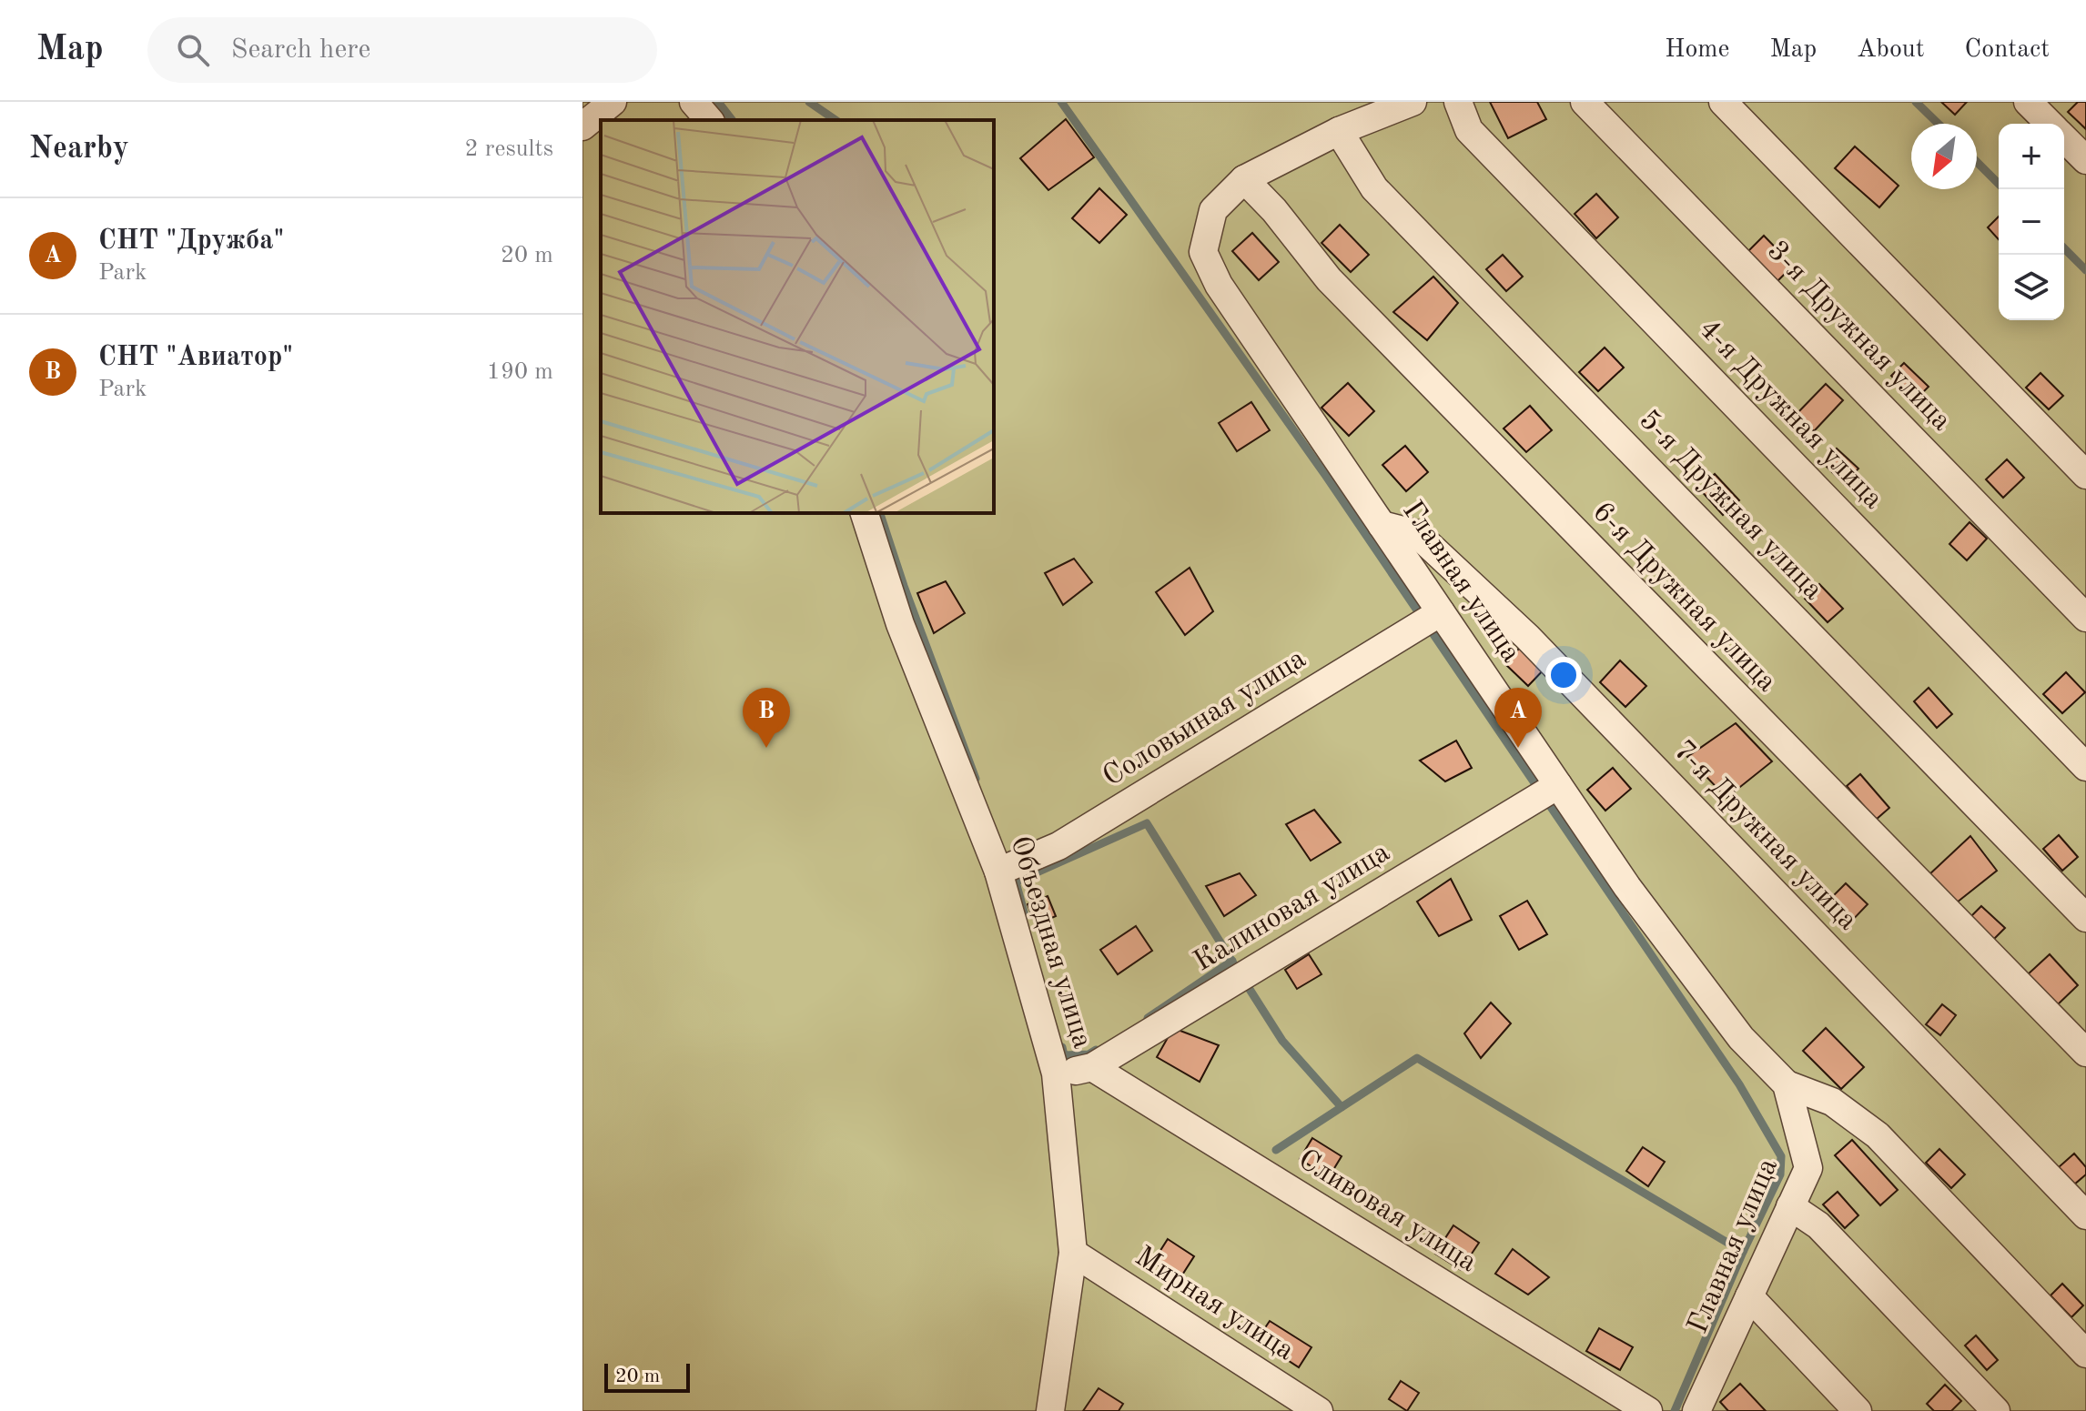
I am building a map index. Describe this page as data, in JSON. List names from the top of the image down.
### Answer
{
  "streets": {
    "lane": [
      "3-я Дружная улица",
      "4-я Дружная улица",
      "5-я Дружная улица",
      "Главная улица",
      "6-я Дружная улица",
      "Соловьиная улица",
      "7-я Дружная улица",
      "Калиновая улица",
      "Объездная улица",
      "Сливовая улица",
      "Мирная улица"
    ]
  },
  "crossings": [
    ["5-я Дружная улица", "Главная улица"],
    ["Главная улица", "6-я Дружная улица"],
    ["Главная улица", "Соловьиная улица"],
    ["Главная улица", "7-я Дружная улица"],
    ["Главная улица", "Калиновая улица"],
    ["Соловьиная улица", "Объездная улица"],
    ["Калиновая улица", "Объездная улица"],
    ["Калиновая улица", "Сливовая улица"],
    ["Объездная улица", "Мирная улица"]
  ],
  "scale_bar": "20 m",
  "north": "bottom left",
  "page": {
    "header": "Map",
    "search": "Search here",
    "nav": [
      "Home",
      "Map",
      "About",
      "Contact"
    ],
    "heading": ["Nearby", "2 results"],
    "map_buttons": ["+", "−"],
    "list": [
      {
        "mark": "A",
        "name": "СНТ \"Дружба\"",
        "note": "Park",
        "value": "20 m"
      },
      {
        "mark": "B",
        "name": "СНТ \"Авиатор\"",
        "note": "Park",
        "value": "190 m"
      }
    ],
    "pins": ["A", "B"],
    "scale": "20 m"
  }
}
